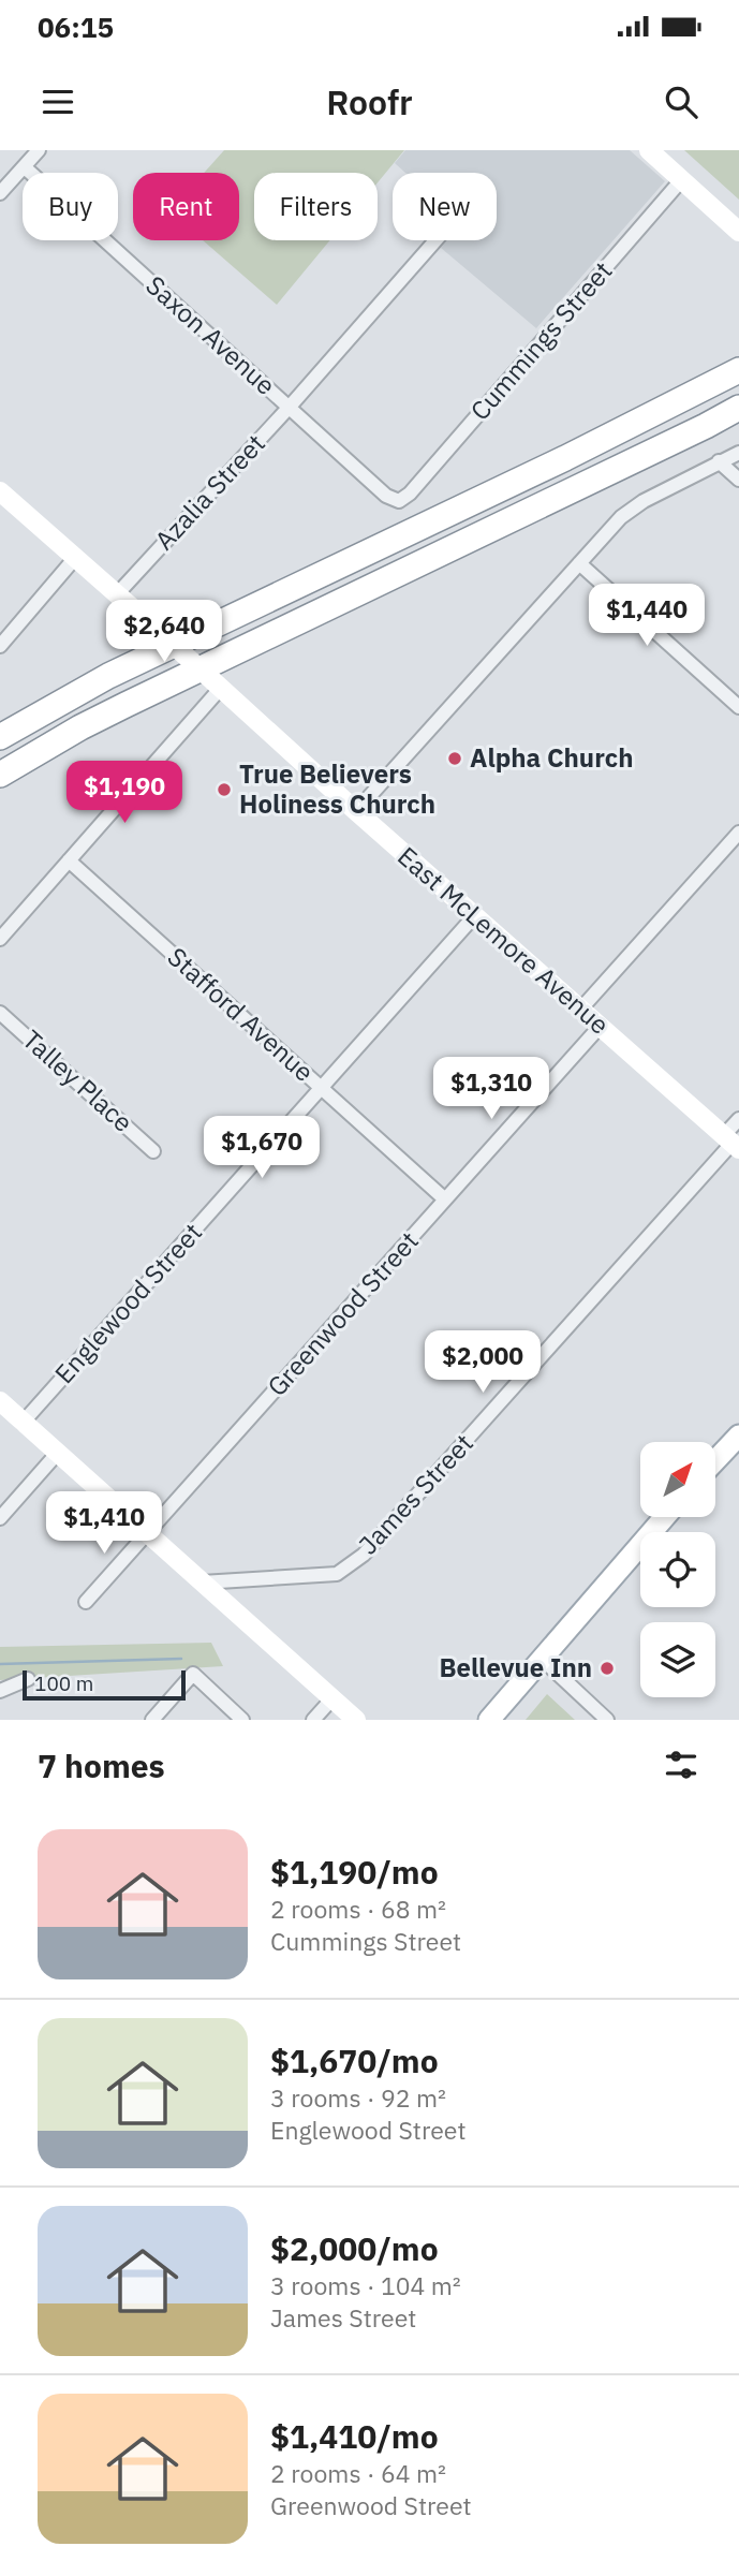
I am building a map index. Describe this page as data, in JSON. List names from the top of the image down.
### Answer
{
  "streets": {
    "main road": ["East McLemore Avenue"],
    "street": [
      "Saxon Avenue",
      "Cummings Street",
      "Azalia Street",
      "Stafford Avenue",
      "Talley Place",
      "Englewood Street",
      "Greenwood Street",
      "James Street"
    ]
  },
  "crossings": [
    ["Saxon Avenue", "Cummings Street"],
    ["Saxon Avenue", "Azalia Street"],
    ["Azalia Street", "East McLemore Avenue"],
    ["East McLemore Avenue", "Englewood Street"],
    ["East McLemore Avenue", "Greenwood Street"],
    ["East McLemore Avenue", "James Street"],
    ["Stafford Avenue", "Englewood Street"],
    ["Stafford Avenue", "Greenwood Street"]
  ],
  "places": ["Alpha Church", "True Believers Holiness Church", "Bellevue Inn"],
  "scale_bar": "100 m",
  "north": "top right",
  "page": {
    "status": "06:15",
    "header": "Roofr",
    "chip": [
      "Buy",
      "Rent",
      "Filters",
      "New"
    ],
    "price": [
      "$1,440",
      "$2,640",
      "$1,190",
      "$1,310",
      "$1,670",
      "$2,000",
      "$1,410"
    ],
    "scale": "100 m",
    "heading": "7 homes",
    "list": [
      {
        "name": "$1,190/mo",
        "note": "2 rooms · 68 m² · Cummings Street"
      },
      {
        "name": "$1,670/mo",
        "note": "3 rooms · 92 m² · Englewood Street"
      },
      {
        "name": "$2,000/mo",
        "note": "3 rooms · 104 m² · James Street"
      },
      {
        "name": "$1,410/mo",
        "note": "2 rooms · 64 m² · Greenwood Street"
      }
    ]
  }
}
